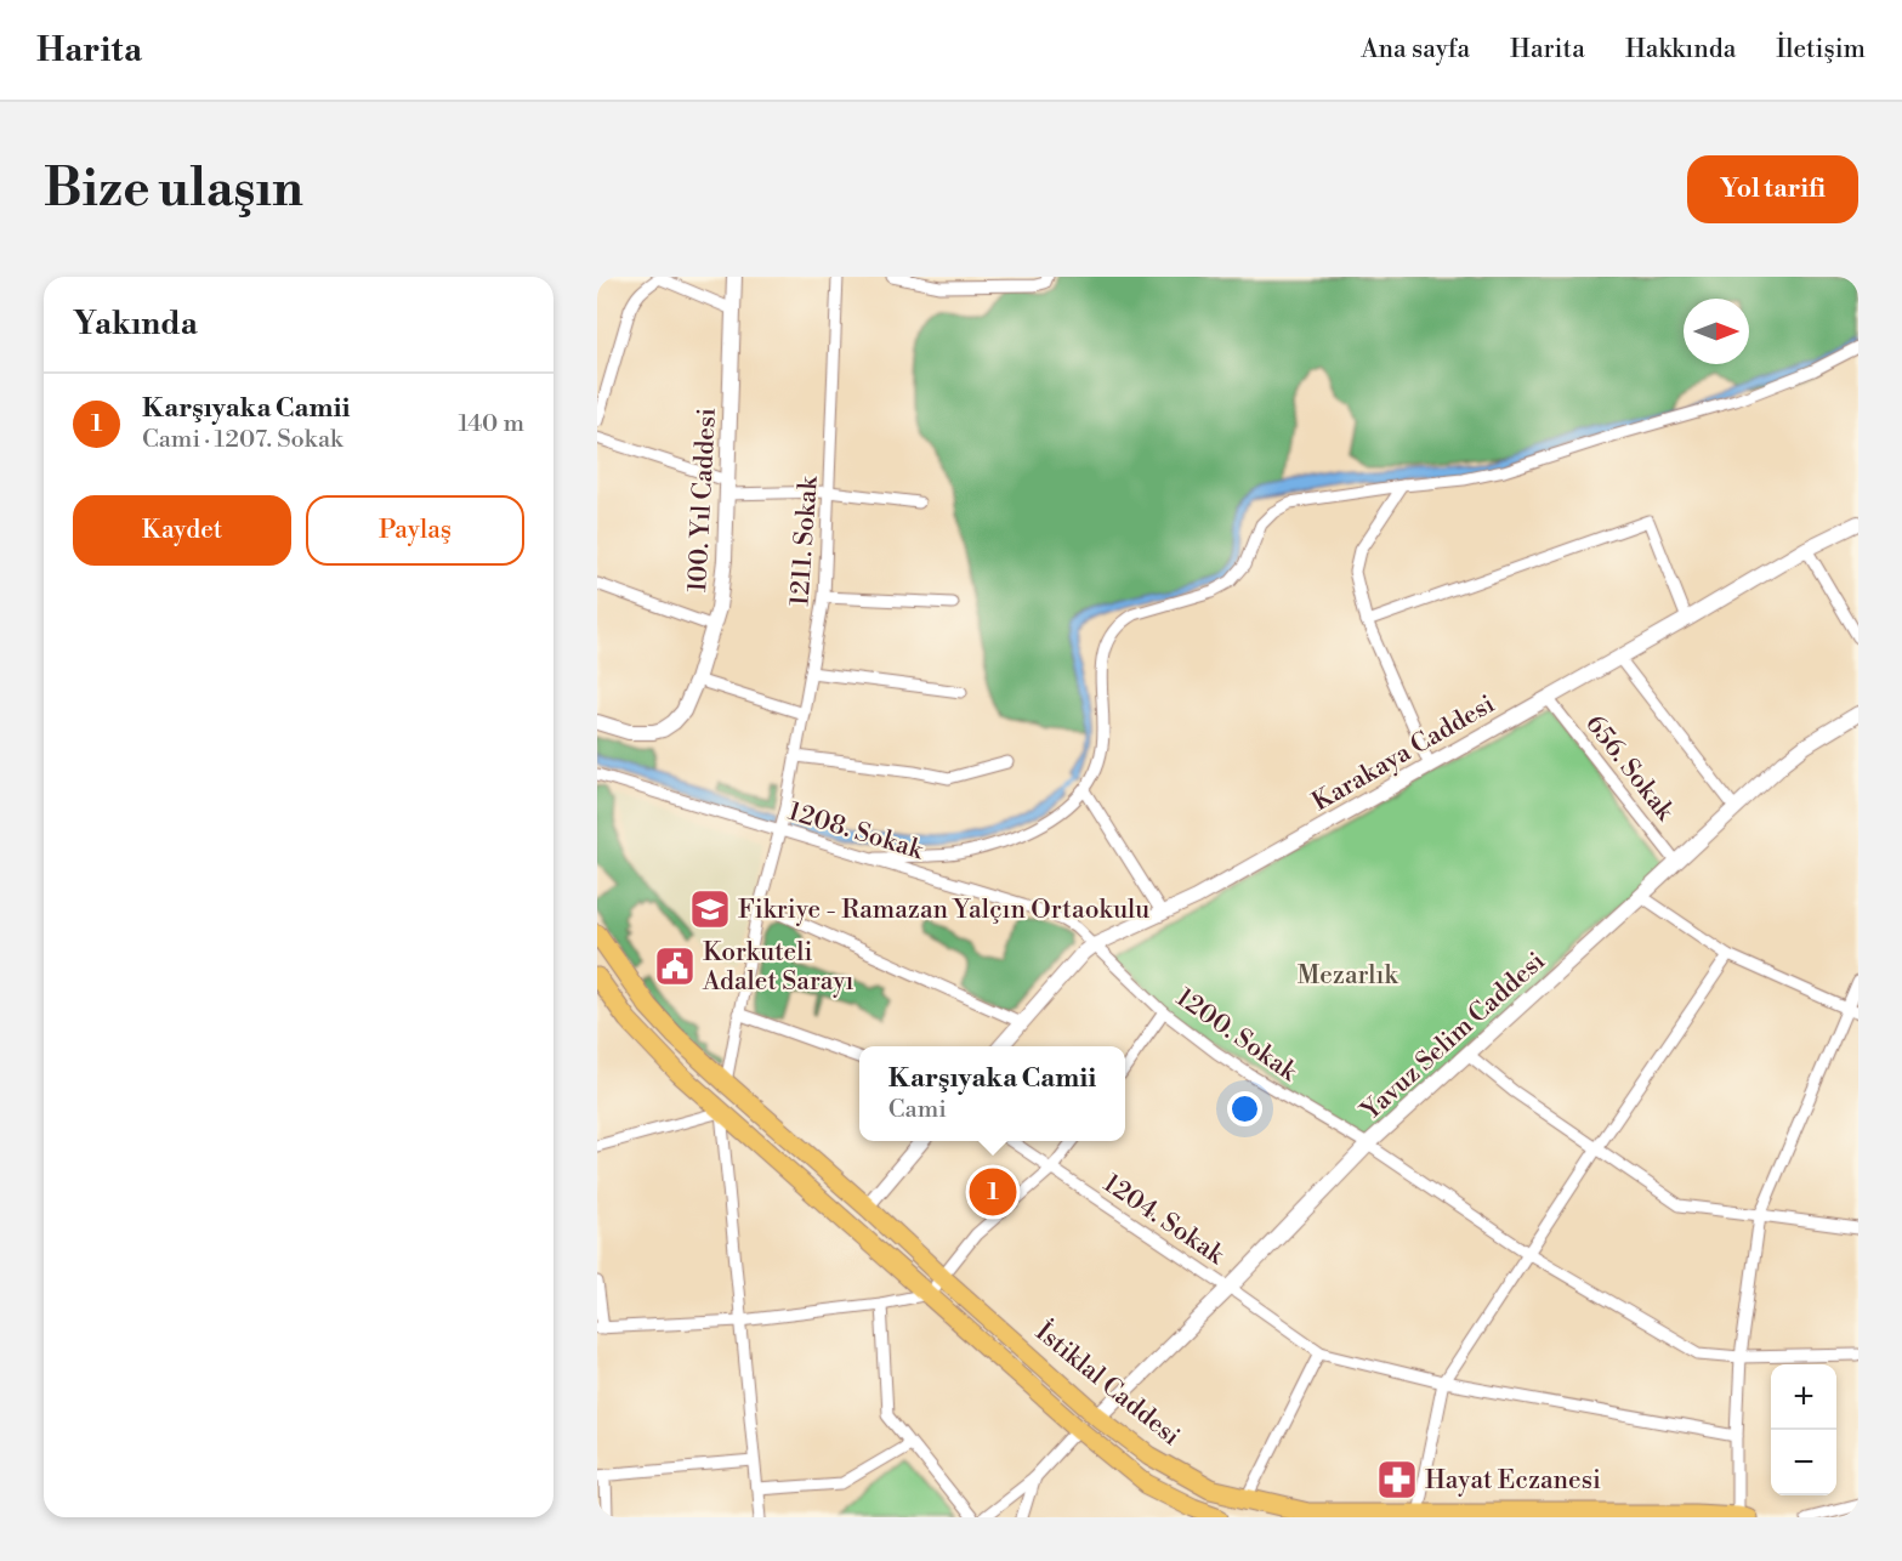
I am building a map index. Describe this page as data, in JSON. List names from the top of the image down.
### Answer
{
  "streets": {
    "main road": ["İstiklal Caddesi"],
    "street": [
      "100. Yıl Caddesi",
      "1211. Sokak",
      "Karakaya Caddesi",
      "656. Sokak",
      "1208. Sokak",
      "1200. Sokak",
      "Yavuz Selim Caddesi",
      "1204. Sokak"
    ]
  },
  "crossings": [
    ["1211. Sokak", "1208. Sokak"],
    ["1211. Sokak", "İstiklal Caddesi"],
    ["Karakaya Caddesi", "656. Sokak"],
    ["Karakaya Caddesi", "1208. Sokak"],
    ["Karakaya Caddesi", "1200. Sokak"],
    ["656. Sokak", "Yavuz Selim Caddesi"],
    ["1208. Sokak", "1200. Sokak"],
    ["1200. Sokak", "Yavuz Selim Caddesi"],
    ["Yavuz Selim Caddesi", "1204. Sokak"],
    ["Yavuz Selim Caddesi", "İstiklal Caddesi"]
  ],
  "parks": ["Mezarlık"],
  "places": {
    "school or university": ["Fikriye - Ramazan Yalçın Ortaokulu"],
    "public building": ["Korkuteli Adalet Sarayı"],
    "pharmacy": ["Hayat Eczanesi"]
  },
  "north": "right",
  "page": {
    "header": "Harita",
    "nav": [
      "Ana sayfa",
      "Harita",
      "Hakkında",
      "İletişim"
    ],
    "buttons": [
      "Yol tarifi",
      ["Kaydet", "Paylaş"]
    ],
    "title": "Bize ulaşın",
    "heading": "Yakında",
    "list": [
      {
        "mark": "1",
        "name": "Karşıyaka Camii",
        "note": "Cami · 1207. Sokak",
        "value": "140 m"
      }
    ],
    "popup": ["Karşıyaka Camii", "Cami"],
    "pins": "1",
    "map_buttons": ["+", "−"]
  }
}
